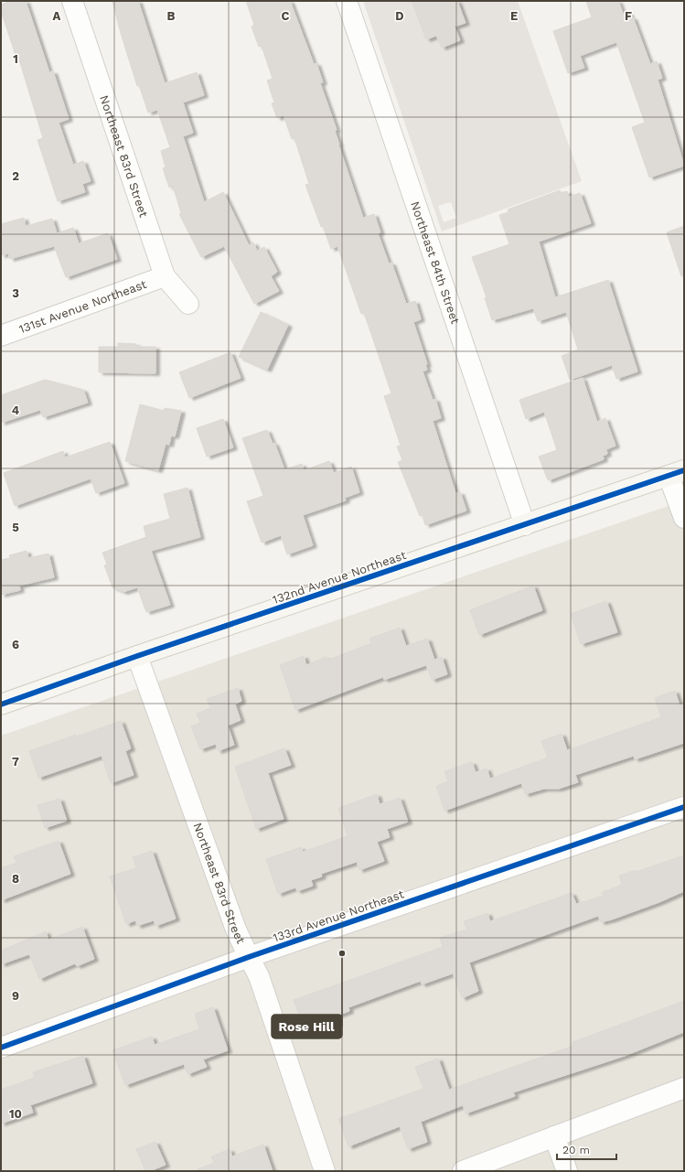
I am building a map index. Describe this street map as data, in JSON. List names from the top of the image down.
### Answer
{
  "streets": {
    "main road": ["132nd Avenue Northeast"],
    "street": [
      "Northeast 83rd Street",
      "Northeast 84th Street",
      "131st Avenue Northeast",
      "133rd Avenue Northeast"
    ]
  },
  "crossings": [
    ["Northeast 83rd Street", "131st Avenue Northeast"],
    ["Northeast 83rd Street", "132nd Avenue Northeast"],
    ["Northeast 83rd Street", "133rd Avenue Northeast"],
    ["Northeast 84th Street", "132nd Avenue Northeast"]
  ],
  "places": ["Rose Hill"],
  "scale_bar": "20 m",
  "grid": {
    "columns": [
      "A",
      "B",
      "C",
      "D",
      "E",
      "F"
    ],
    "rows": [
      "1",
      "2",
      "3",
      "4",
      "5",
      "6",
      "7",
      "8",
      "9",
      "10"
    ]
  }
}
